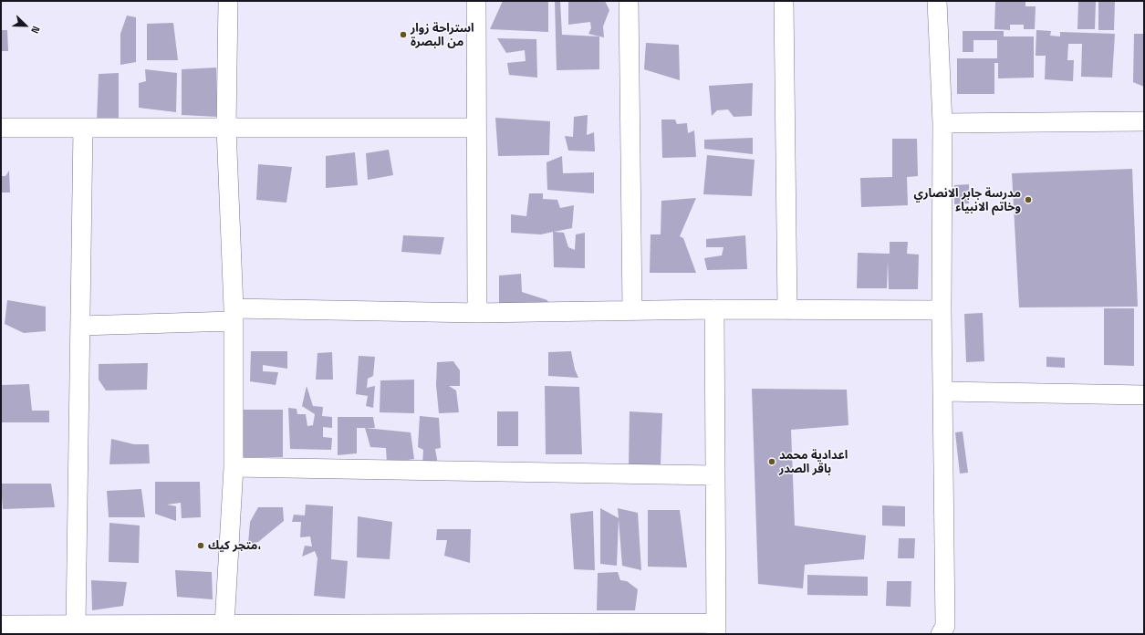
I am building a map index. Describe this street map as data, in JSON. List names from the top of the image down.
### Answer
{
  "places": [
    "استراحة زوار من البصرة",
    "مدرسة جابر الانصاري وخاتم الانبياء",
    "اعدادية محمد باقر الصدر",
    "متجر كيك،"
  ],
  "north": "bottom right"
}
